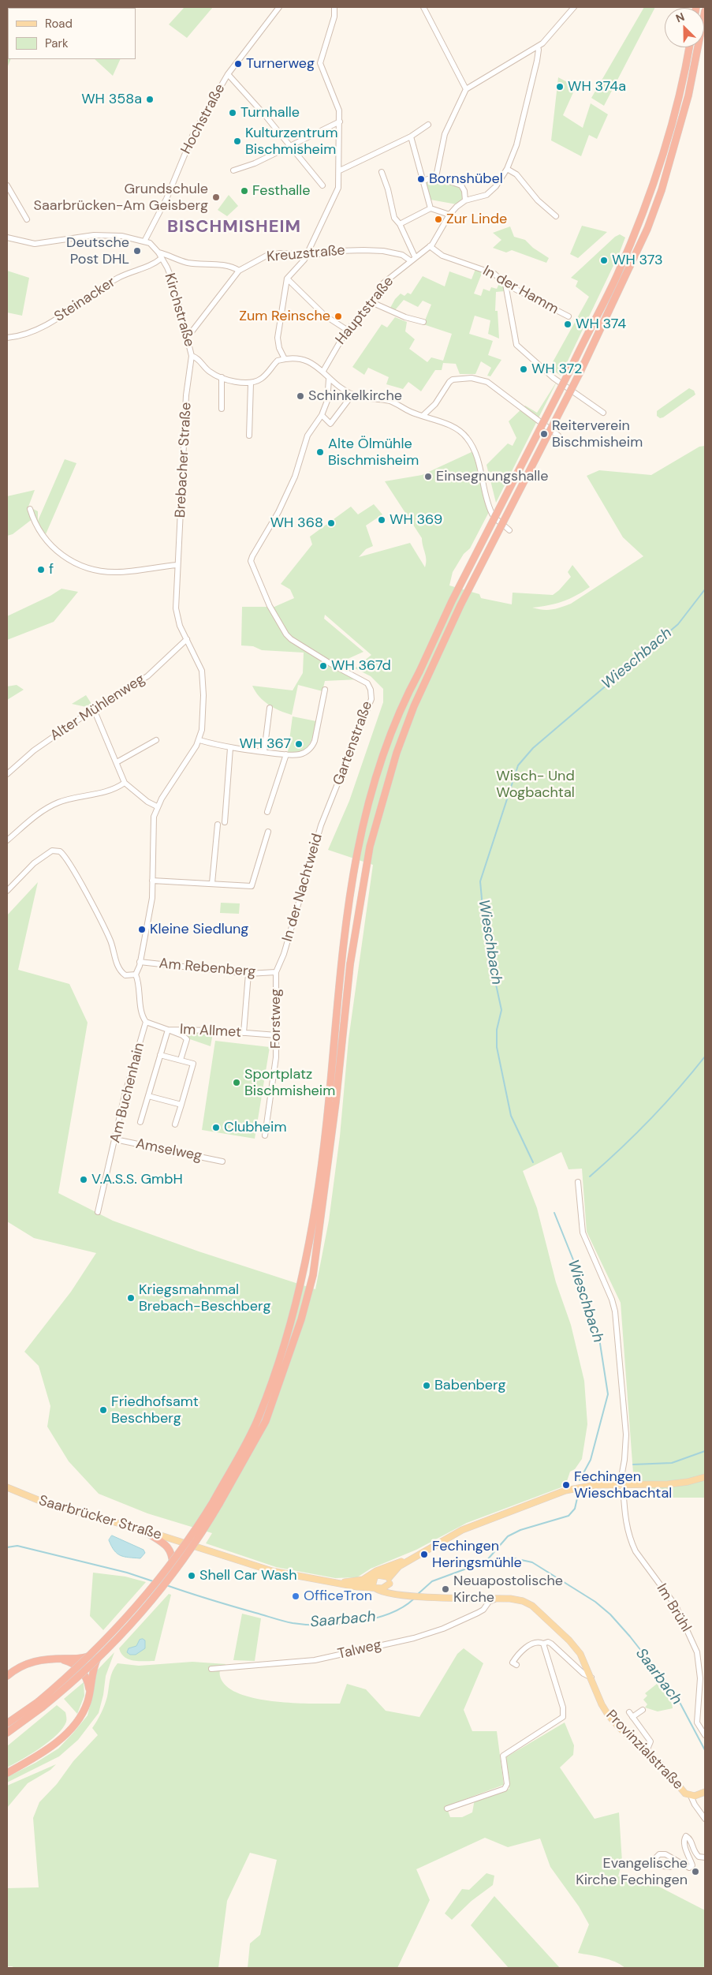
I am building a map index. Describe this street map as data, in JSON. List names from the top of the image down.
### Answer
{
  "streets": {
    "main road": ["Saarbrücker Straße", "Provinzialstraße"],
    "street": [
      "Hochstraße",
      "Kreuzstraße",
      "In der Hamm",
      "Steinacker",
      "Kirchstraße",
      "Hauptstraße",
      "Brebacher Straße",
      "Alter Mühlenweg",
      "Gartenstraße",
      "In der Nachtweid",
      "Am Rebenberg",
      "Forstweg",
      "Im Allmet",
      "Am Buchenhain",
      "Amselweg",
      "Im Brühl",
      "Talweg"
    ]
  },
  "crossings": [
    ["Kreuzstraße", "Hauptstraße"],
    ["In der Hamm", "Hauptstraße"],
    ["Steinacker", "Kirchstraße"],
    ["Kirchstraße", "Brebacher Straße"],
    ["Brebacher Straße", "Alter Mühlenweg"],
    ["Brebacher Straße", "Am Rebenberg"],
    ["Gartenstraße", "In der Nachtweid"],
    ["In der Nachtweid", "Am Rebenberg"],
    ["In der Nachtweid", "Forstweg"],
    ["Am Rebenberg", "Forstweg"],
    ["Forstweg", "Im Allmet"],
    ["Im Allmet", "Am Buchenhain"],
    ["Am Buchenhain", "Amselweg"],
    ["Talweg", "Provinzialstraße"]
  ],
  "districts": ["BISCHMISHEIM"],
  "water": ["Wieschbach", "Saarbach"],
  "parks": ["Wisch- Und Wogbachtal"],
  "places": [
    "Turnerweg",
    "WH 374a",
    "WH 358a",
    "Turnhalle",
    "Kulturzentrum Bischmisheim",
    "Bornshübel",
    "Festhalle",
    "Grundschule Saarbrücken-Am Geisberg",
    "Zur Linde",
    "Deutsche Post DHL",
    "WH 373",
    "Zum Reinsche",
    "WH 374",
    "WH 372",
    "Schinkelkirche",
    "Reiterverein Bischmisheim",
    "Alte Ölmühle Bischmisheim",
    "Einsegnungshalle",
    "WH 369",
    "WH 368",
    "f",
    "WH 367d",
    "WH 367",
    "Kleine Siedlung",
    "Sportplatz Bischmisheim",
    "Clubheim",
    "V.A.S.S. GmbH",
    "Kriegsmahnmal Brebach-Beschberg",
    "Babenberg",
    "Friedhofsamt Beschberg",
    "Fechingen Wieschbachtal",
    "Fechingen Heringsmühle",
    "Shell Car Wash",
    "Neuapostolische Kirche",
    "OfficeTron",
    "Evangelische Kirche Fechingen"
  ],
  "legend": ["Road", "Park"],
  "north": "top left"
}
